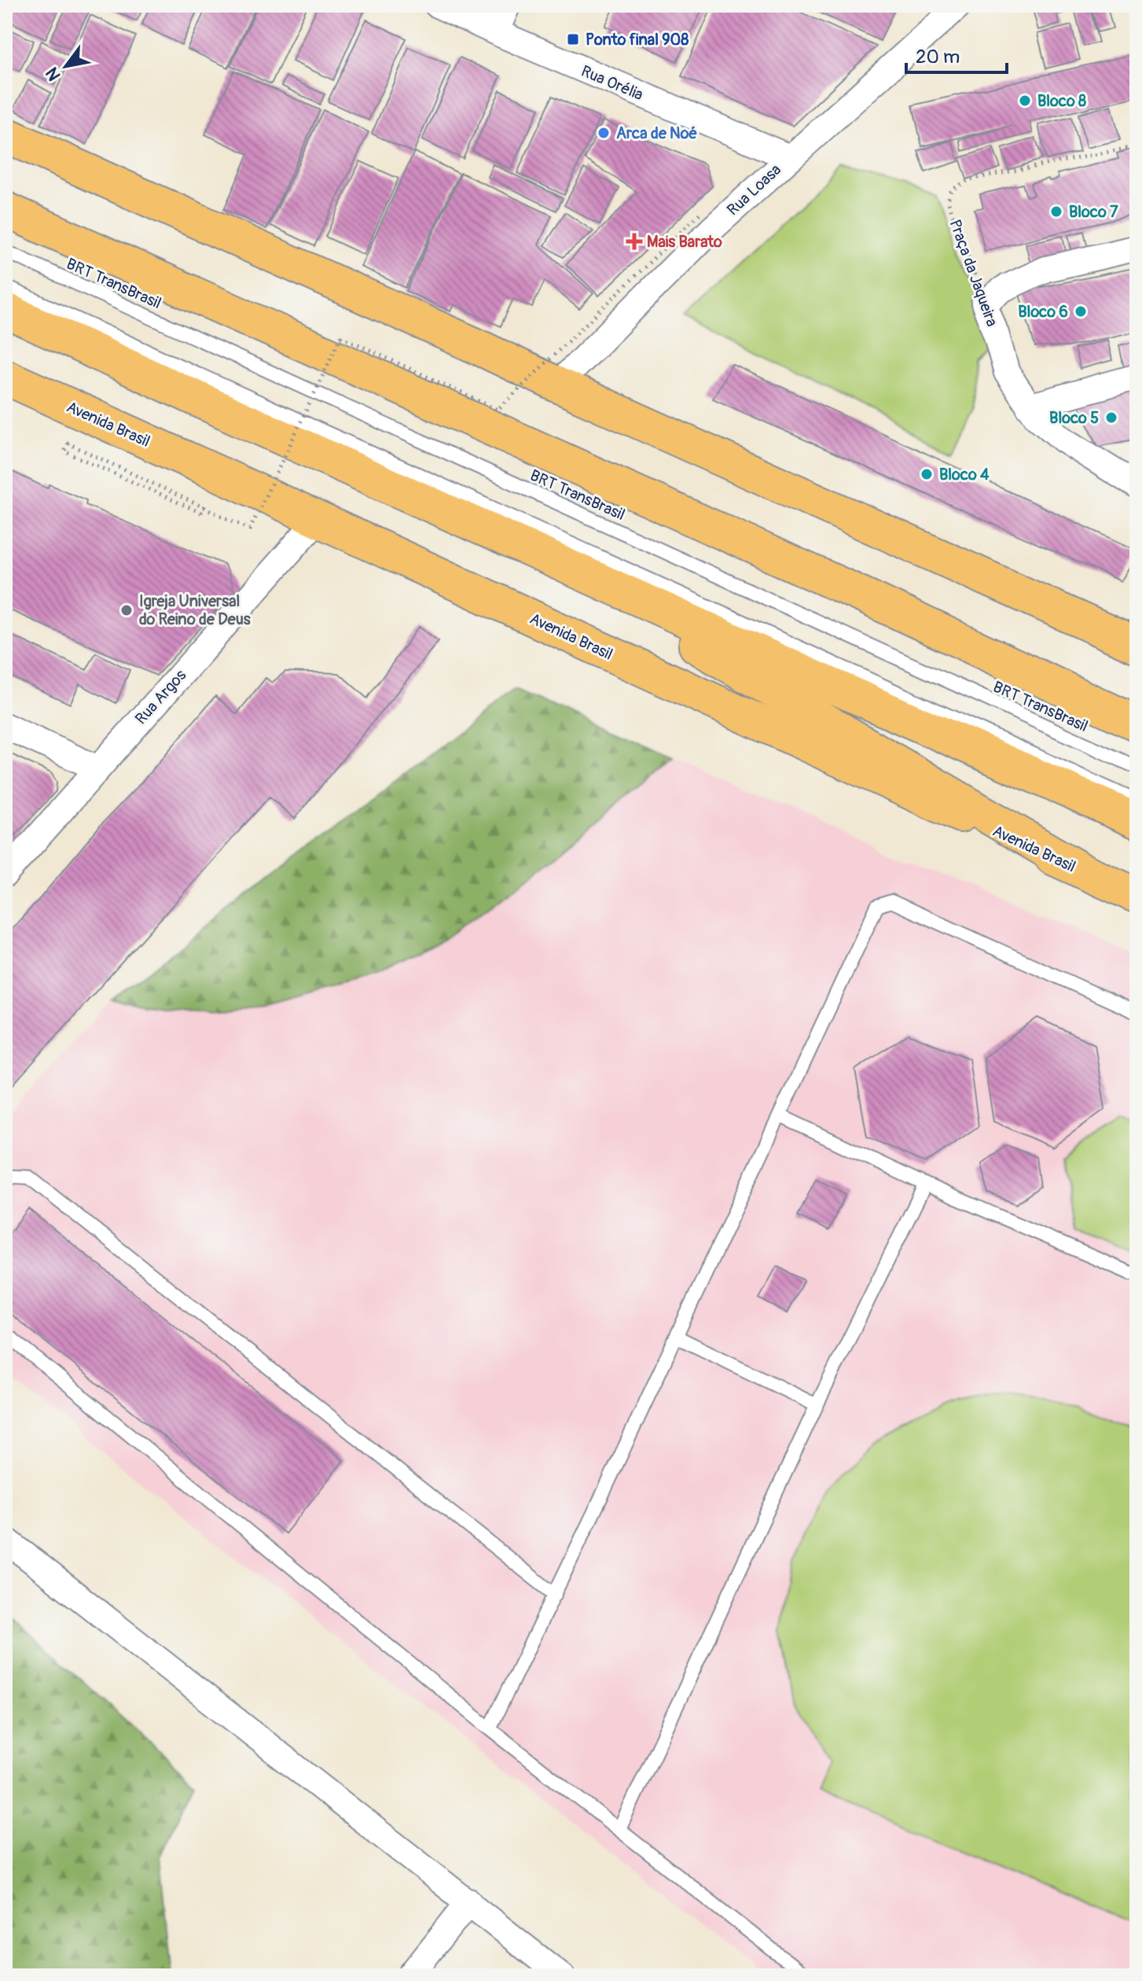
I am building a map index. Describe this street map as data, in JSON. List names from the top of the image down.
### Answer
{
  "streets": {
    "main road": ["Avenida Brasil"],
    "street": [
      "Rua Orélia",
      "Rua Loasa",
      "Praça da Jaqueira",
      "Rua Argos"
    ],
    "lane": ["BRT TransBrasil"]
  },
  "crossings": [
    ["Rua Orélia", "Rua Loasa"],
    ["Avenida Brasil", "Rua Argos"]
  ],
  "places": {
    "transit": ["Ponto final 908"],
    "other": [
      "Bloco 8",
      "Arca de Noé",
      "Bloco 7",
      "Bloco 6",
      "Bloco 5",
      "Bloco 4",
      "Igreja Universal do Reino de Deus"
    ],
    "health": ["Mais Barato"]
  },
  "scale_bar": "20 m",
  "north": "bottom left"
}
